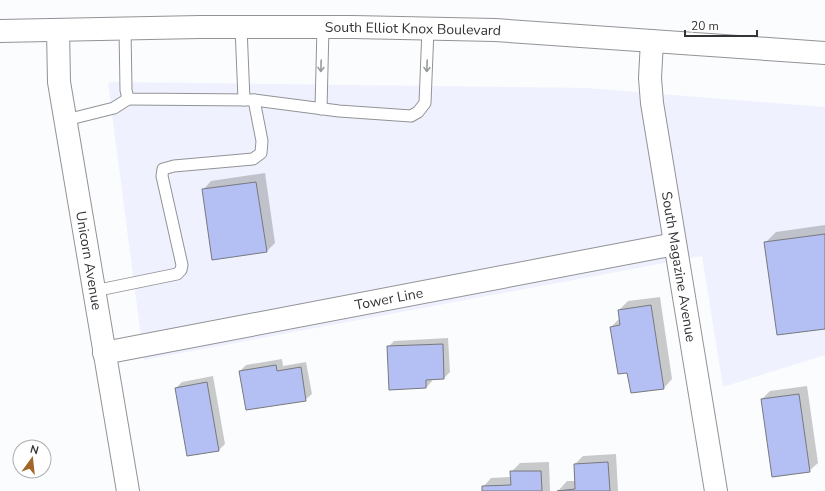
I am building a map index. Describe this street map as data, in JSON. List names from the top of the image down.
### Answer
{
  "streets": {
    "street": [
      "South Elliot Knox Boulevard",
      "Unicorn Avenue",
      "South Magazine Avenue",
      "Tower Line"
    ]
  },
  "crossings": [
    ["South Elliot Knox Boulevard", "Unicorn Avenue"],
    ["South Elliot Knox Boulevard", "South Magazine Avenue"],
    ["Unicorn Avenue", "Tower Line"],
    ["South Magazine Avenue", "Tower Line"]
  ],
  "scale_bar": "20 m",
  "north": "top"
}
